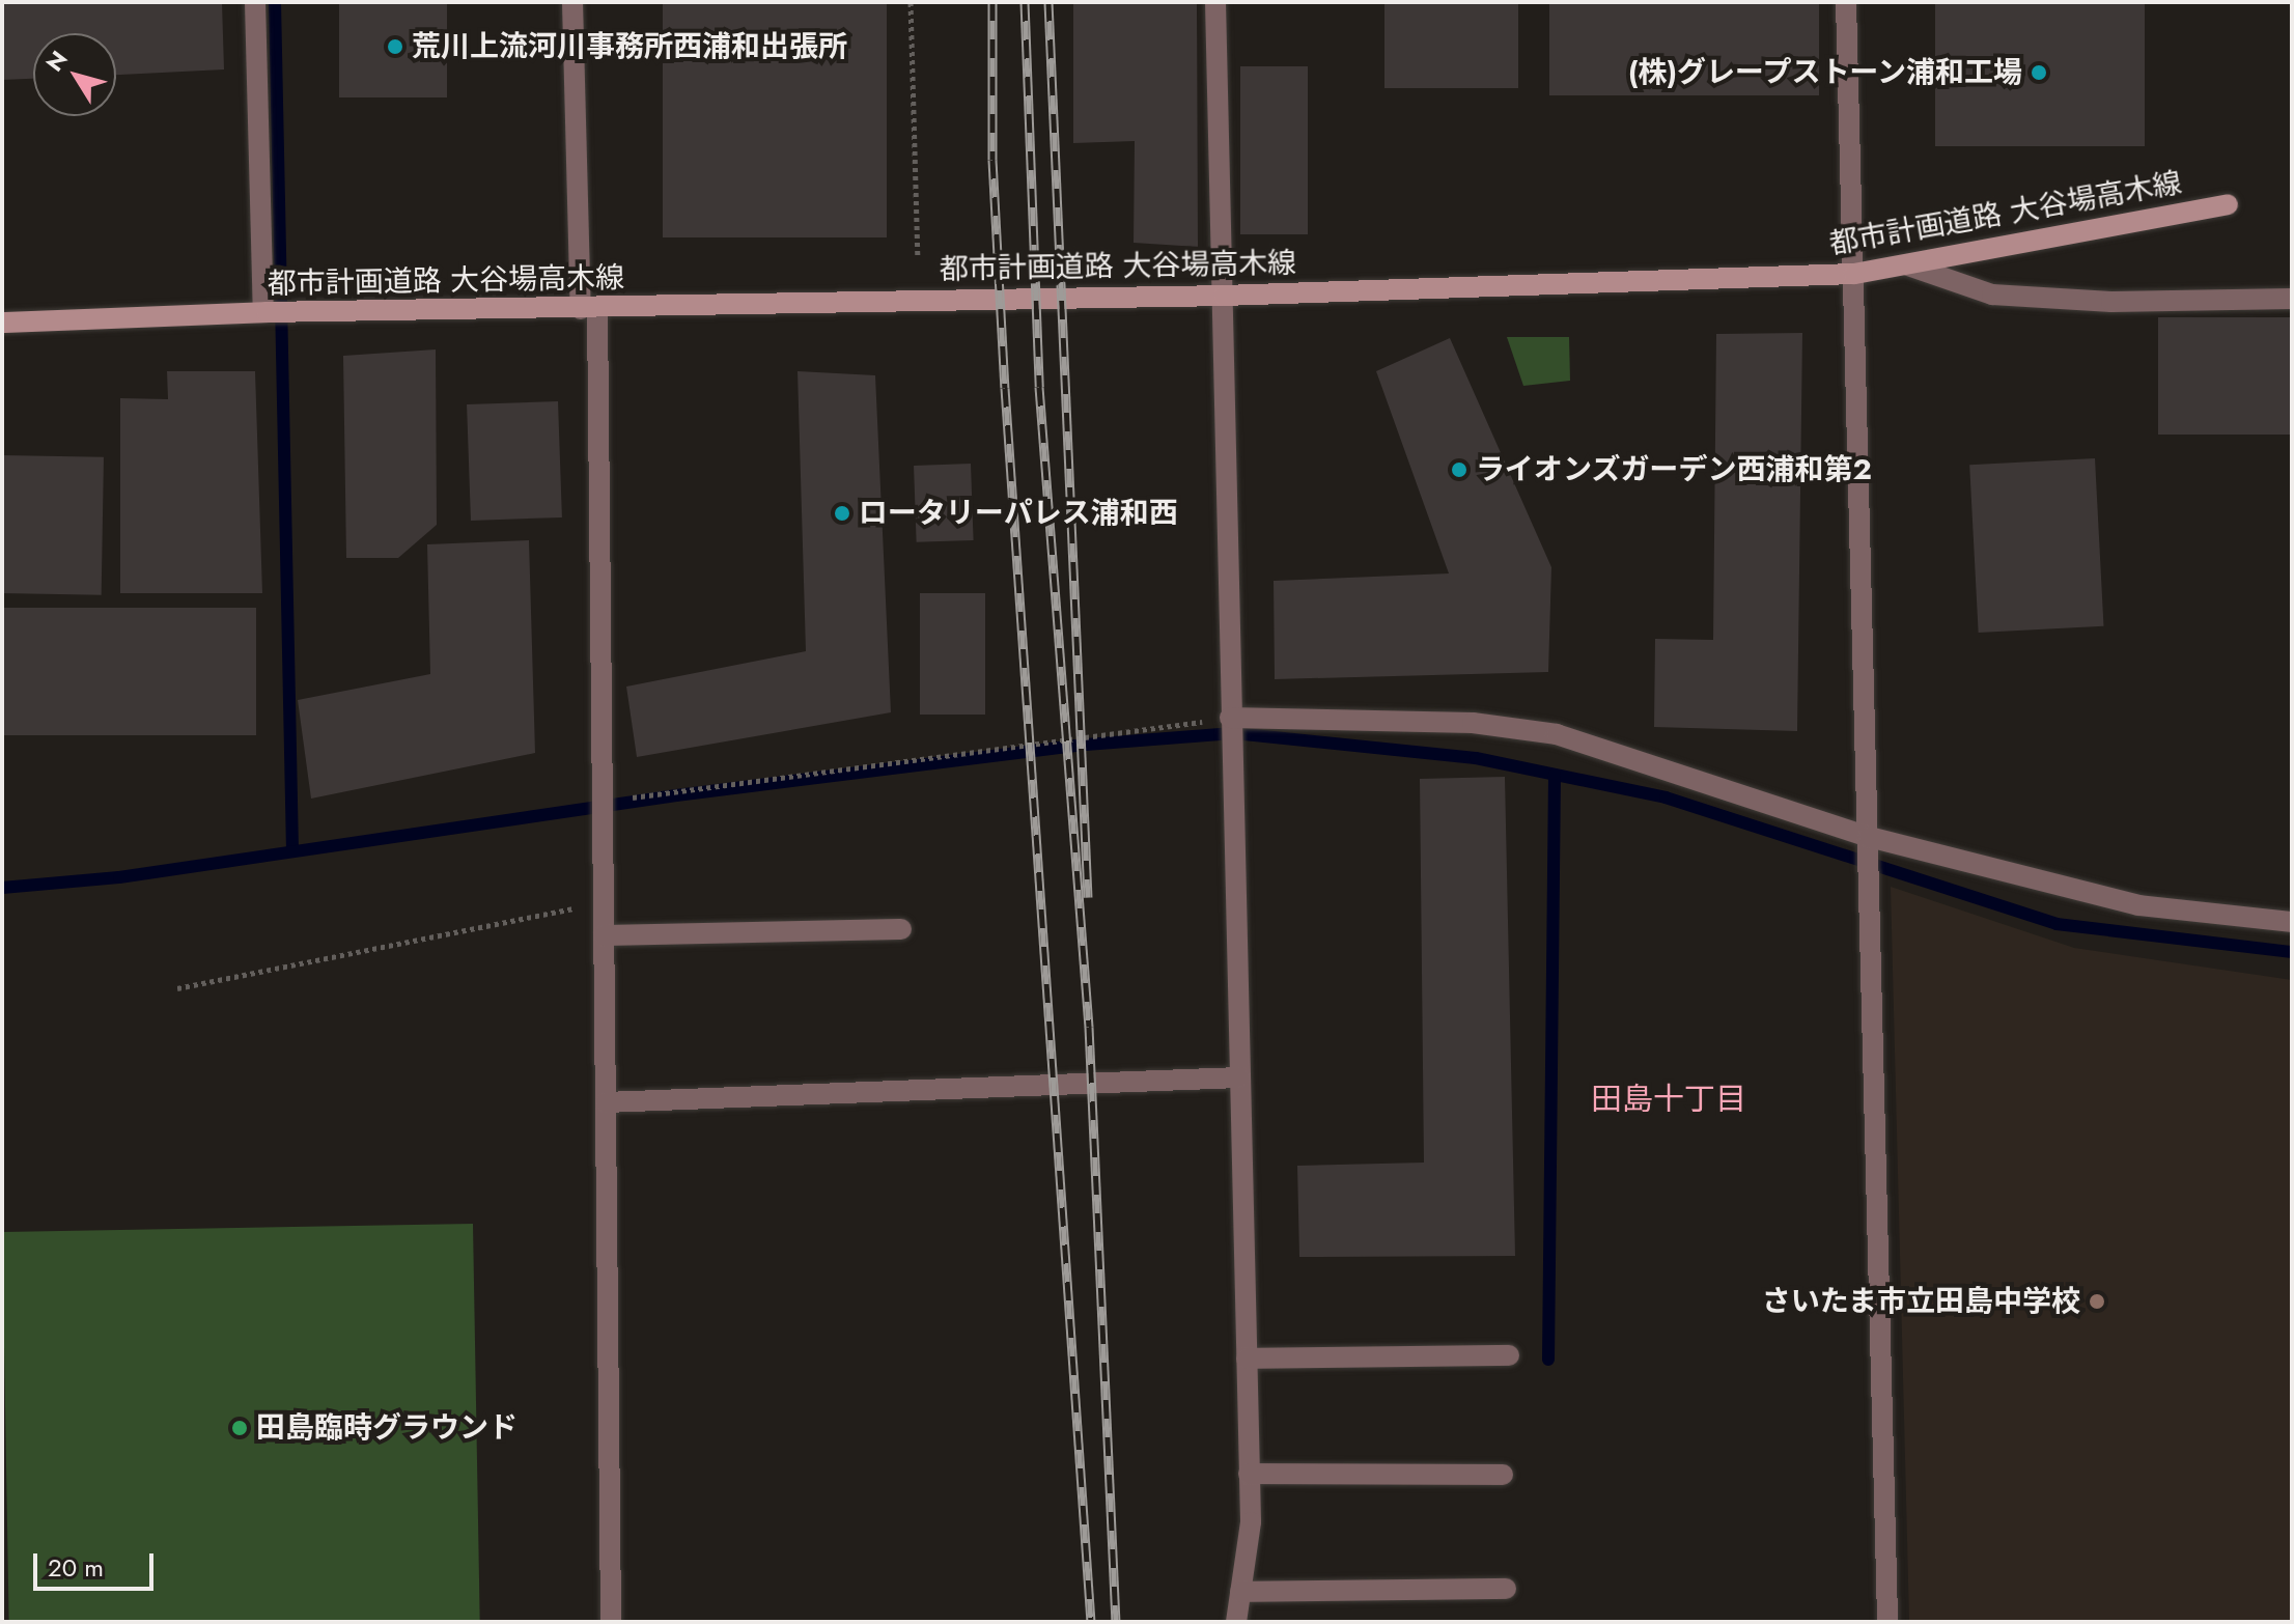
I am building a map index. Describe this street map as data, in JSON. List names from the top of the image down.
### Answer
{
  "streets": {
    "street": ["都市計画道路 大谷場高木線"]
  },
  "districts": ["田島十丁目"],
  "places": [
    "荒川上流河川事務所西浦和出張所",
    "(株)グレープストーン浦和工場",
    "ライオンズガーデン西浦和第2",
    "ロータリーパレス浦和西",
    "さいたま市立田島中学校",
    "田島臨時グラウンド"
  ],
  "scale_bar": "20 m",
  "north": "top left"
}
